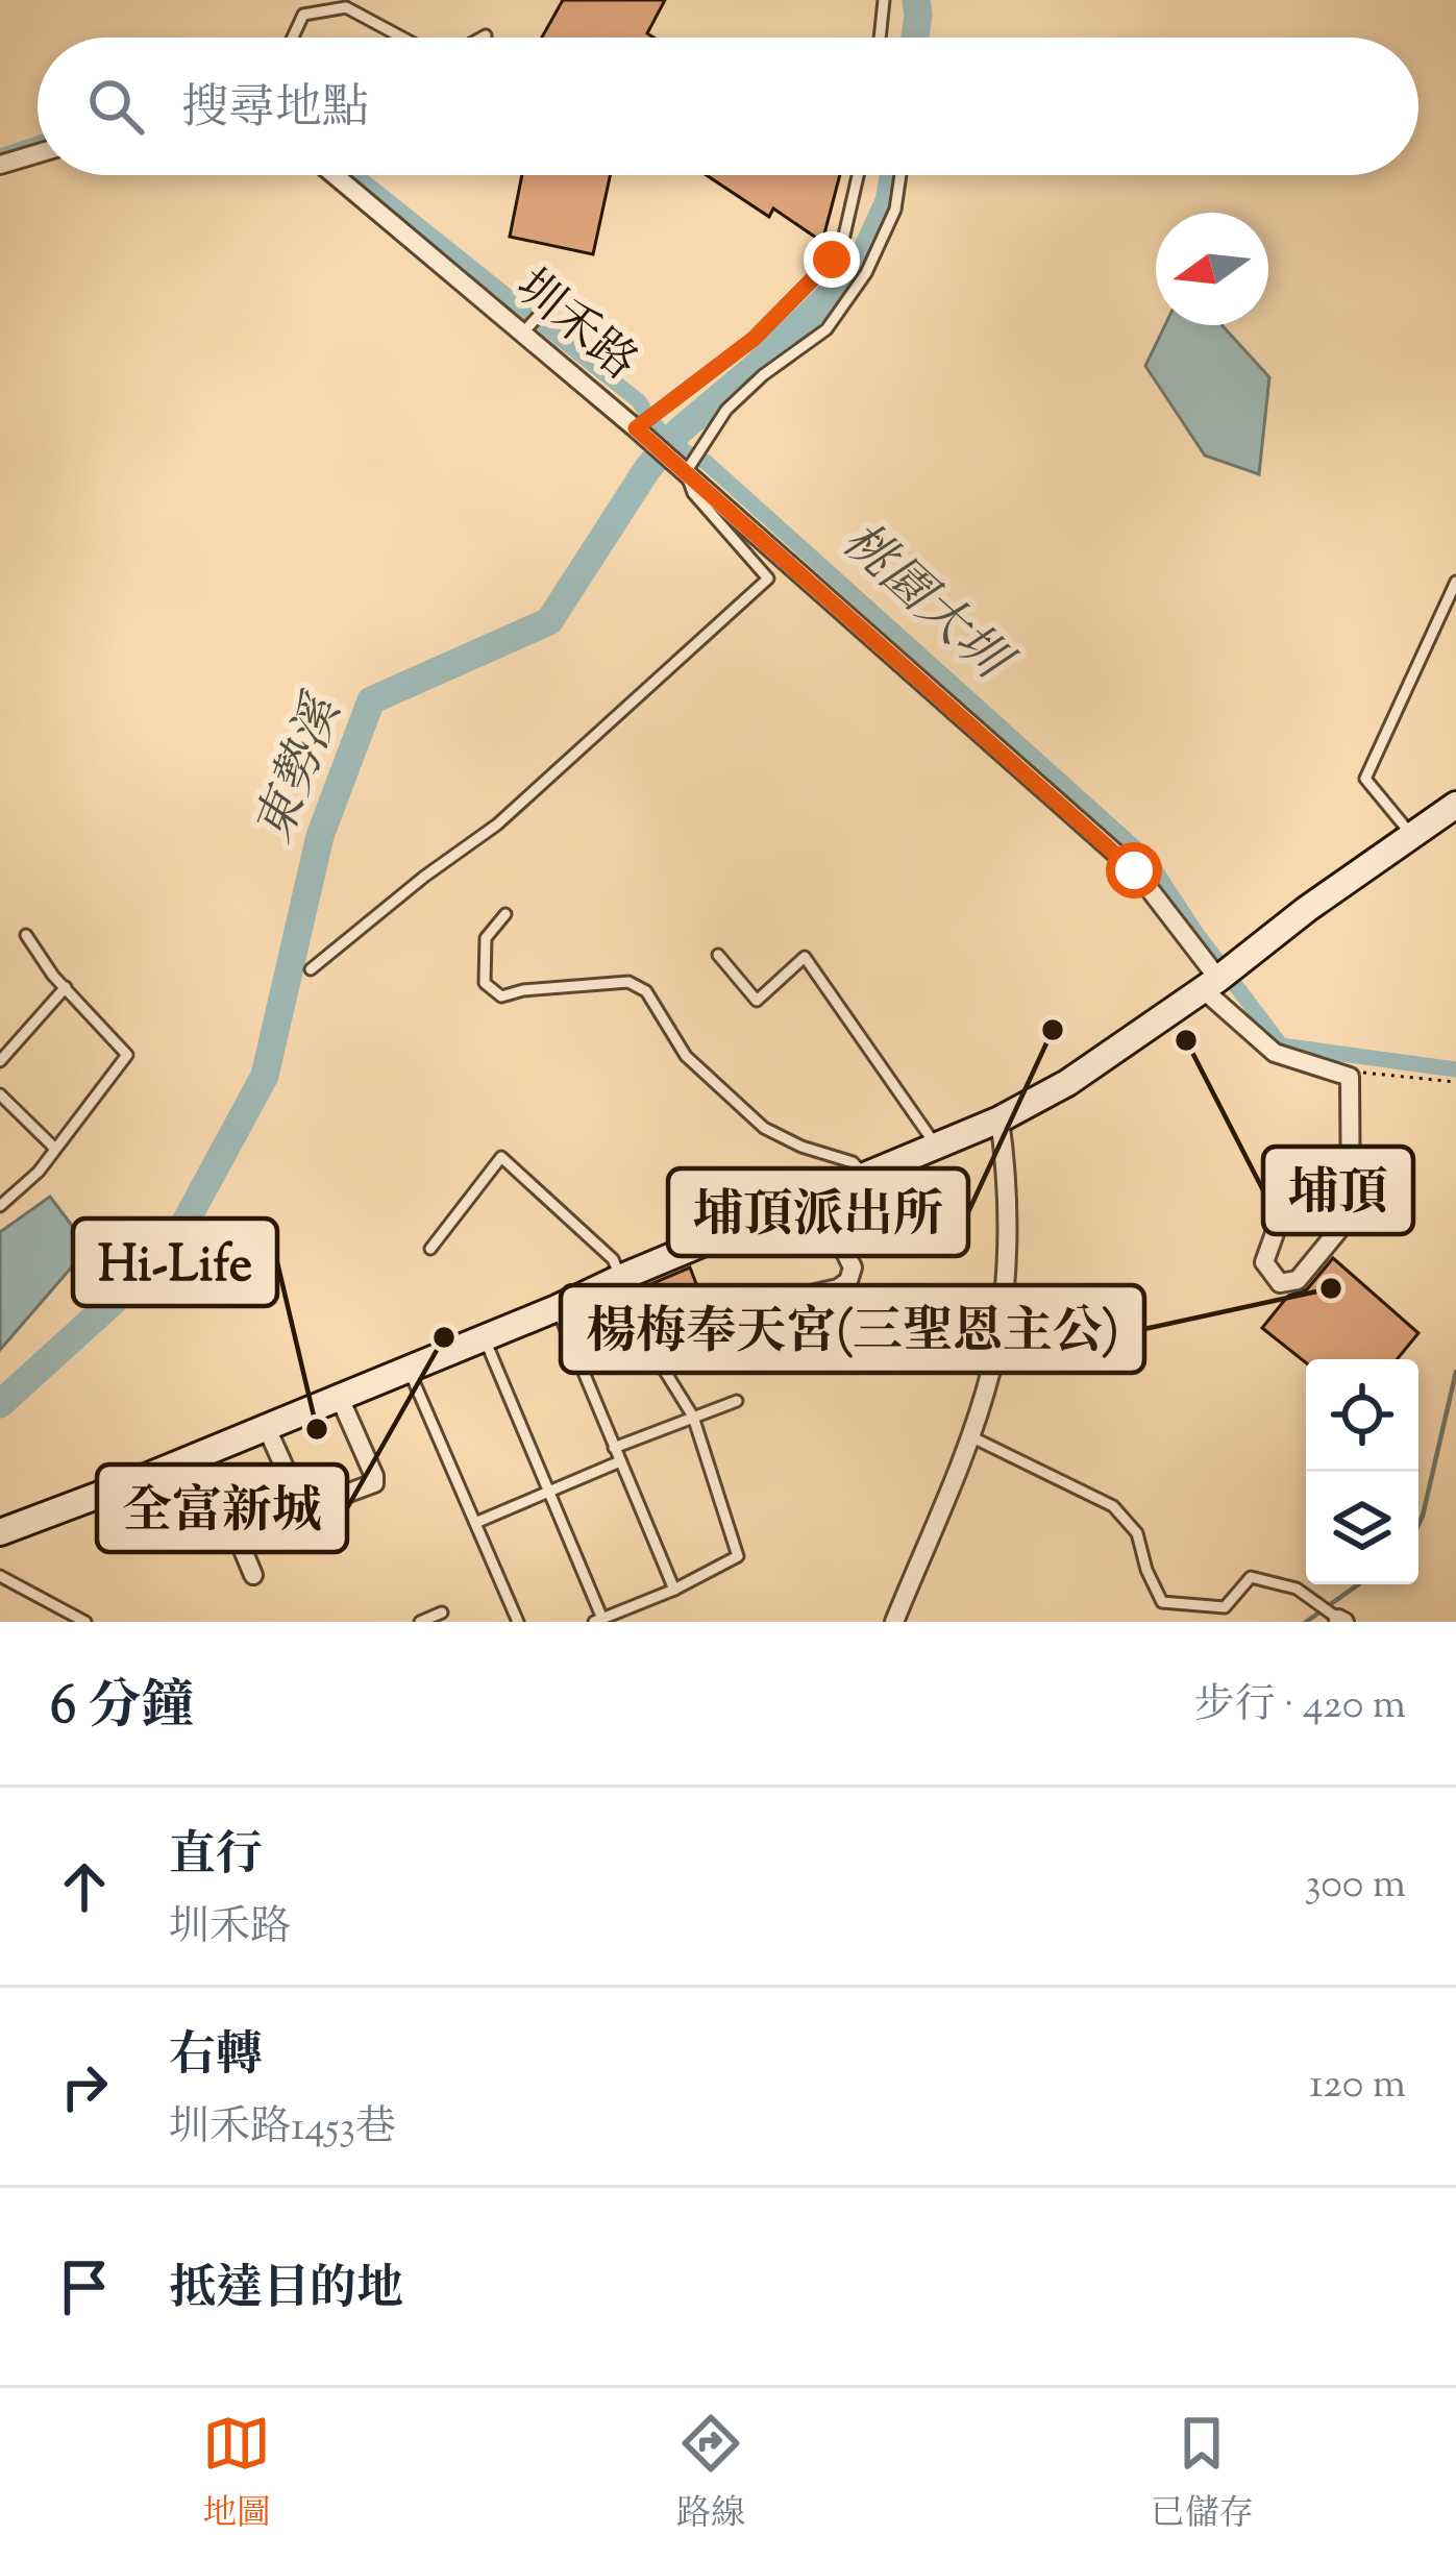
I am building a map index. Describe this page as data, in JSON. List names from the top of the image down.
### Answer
{
  "streets": {
    "street": ["圳禾路"]
  },
  "water": ["桃園大圳", "東勢溪"],
  "places": [
    "埔頂派出所",
    "埔頂",
    "楊梅奉天宮(三聖恩主公)",
    "全富新城",
    "Hi-Life"
  ],
  "north": "left",
  "page": {
    "search": "搜尋地點",
    "heading": ["6 分鐘", "步行 · 420 m"],
    "list": [
      ["直行", "圳禾路", "300 m"],
      ["右轉", "圳禾路1453巷", "120 m"],
      "抵達目的地"
    ],
    "nav": ["地圖", "路線", "已儲存"]
  }
}
